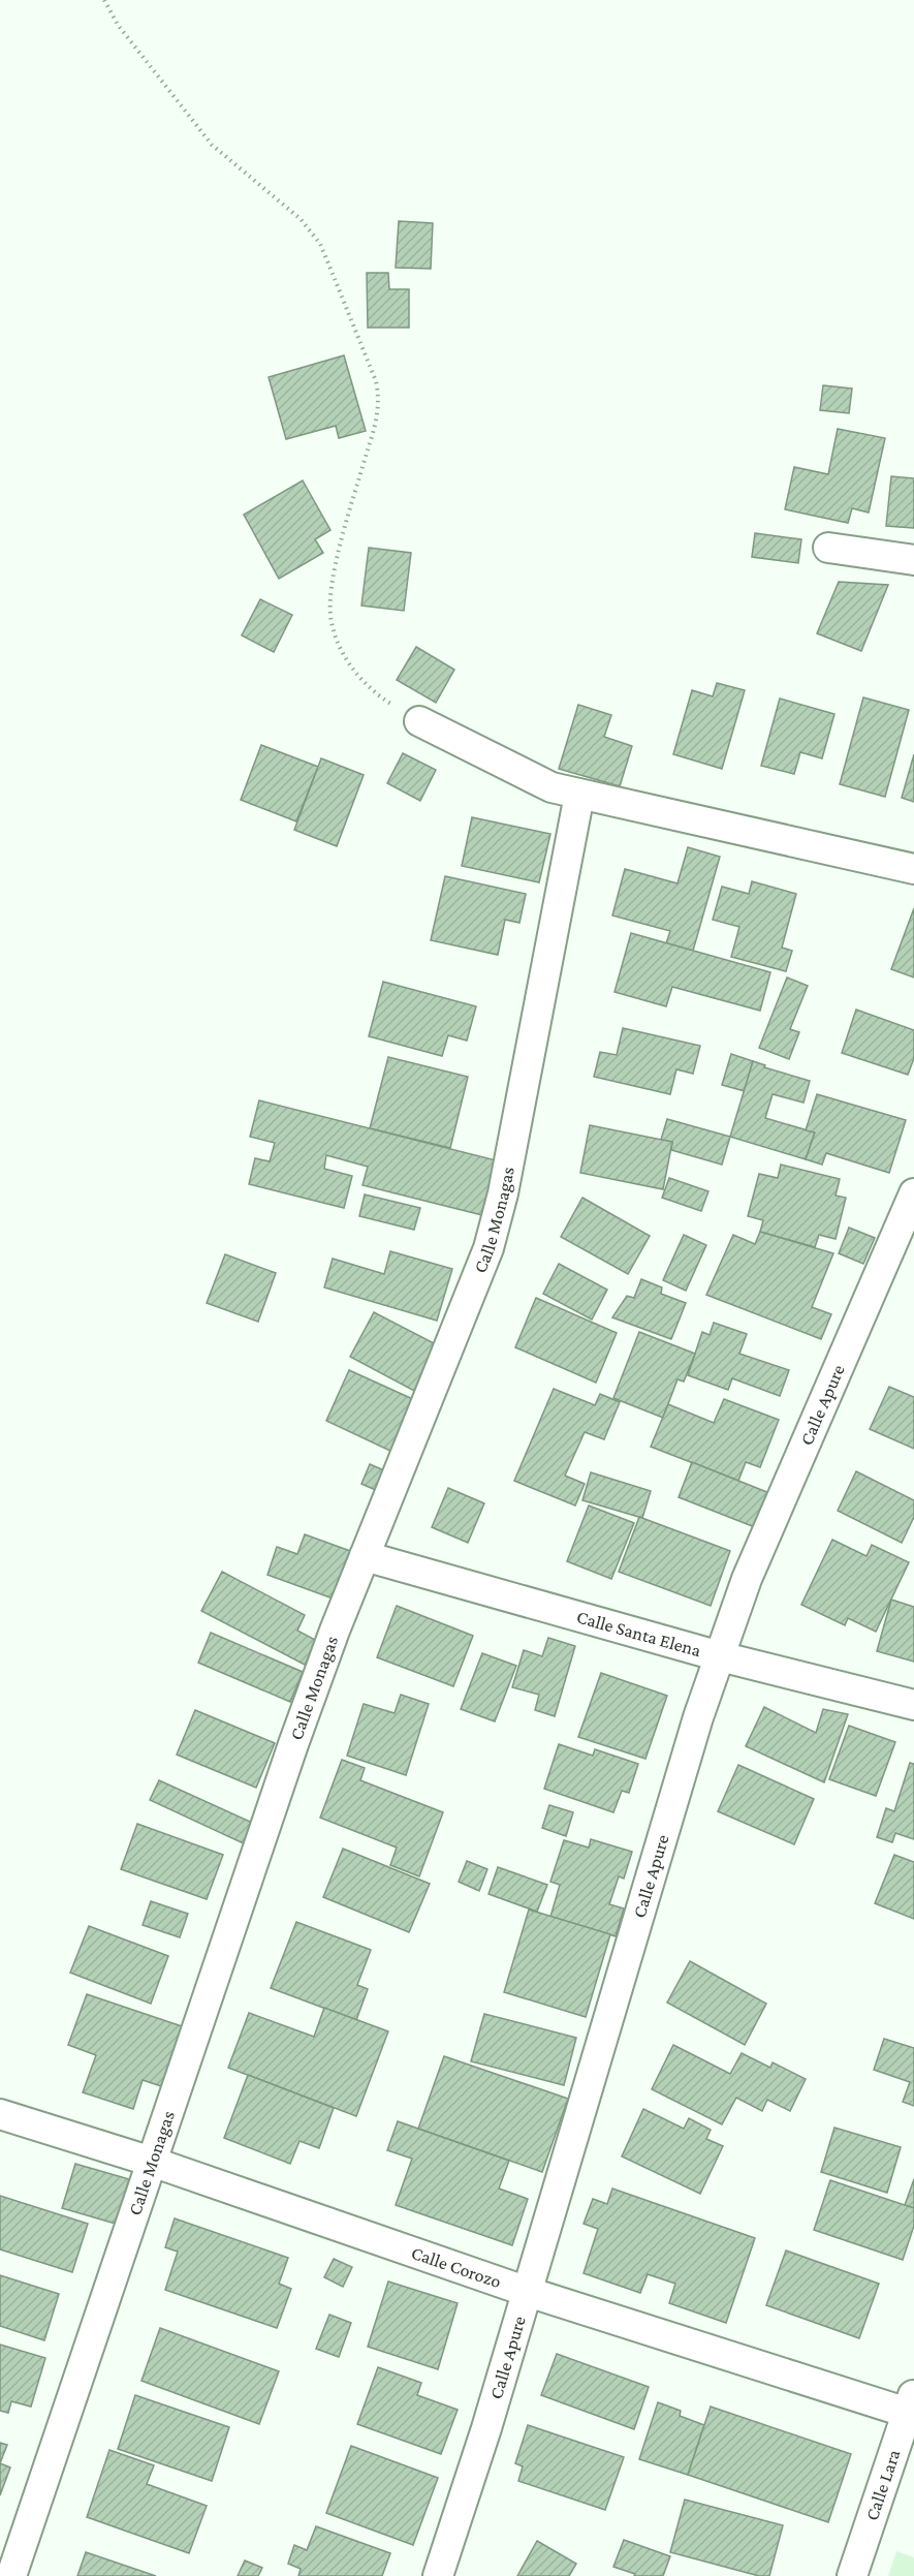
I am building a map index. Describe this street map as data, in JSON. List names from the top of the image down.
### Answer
{
  "streets": {
    "street": [
      "Calle Monagas",
      "Calle Apure",
      "Calle Santa Elena",
      "Calle Corozo",
      "Calle Lara"
    ]
  },
  "crossings": [
    ["Calle Monagas", "Calle Santa Elena"],
    ["Calle Monagas", "Calle Corozo"],
    ["Calle Apure", "Calle Santa Elena"],
    ["Calle Apure", "Calle Corozo"],
    ["Calle Corozo", "Calle Lara"]
  ]
}
